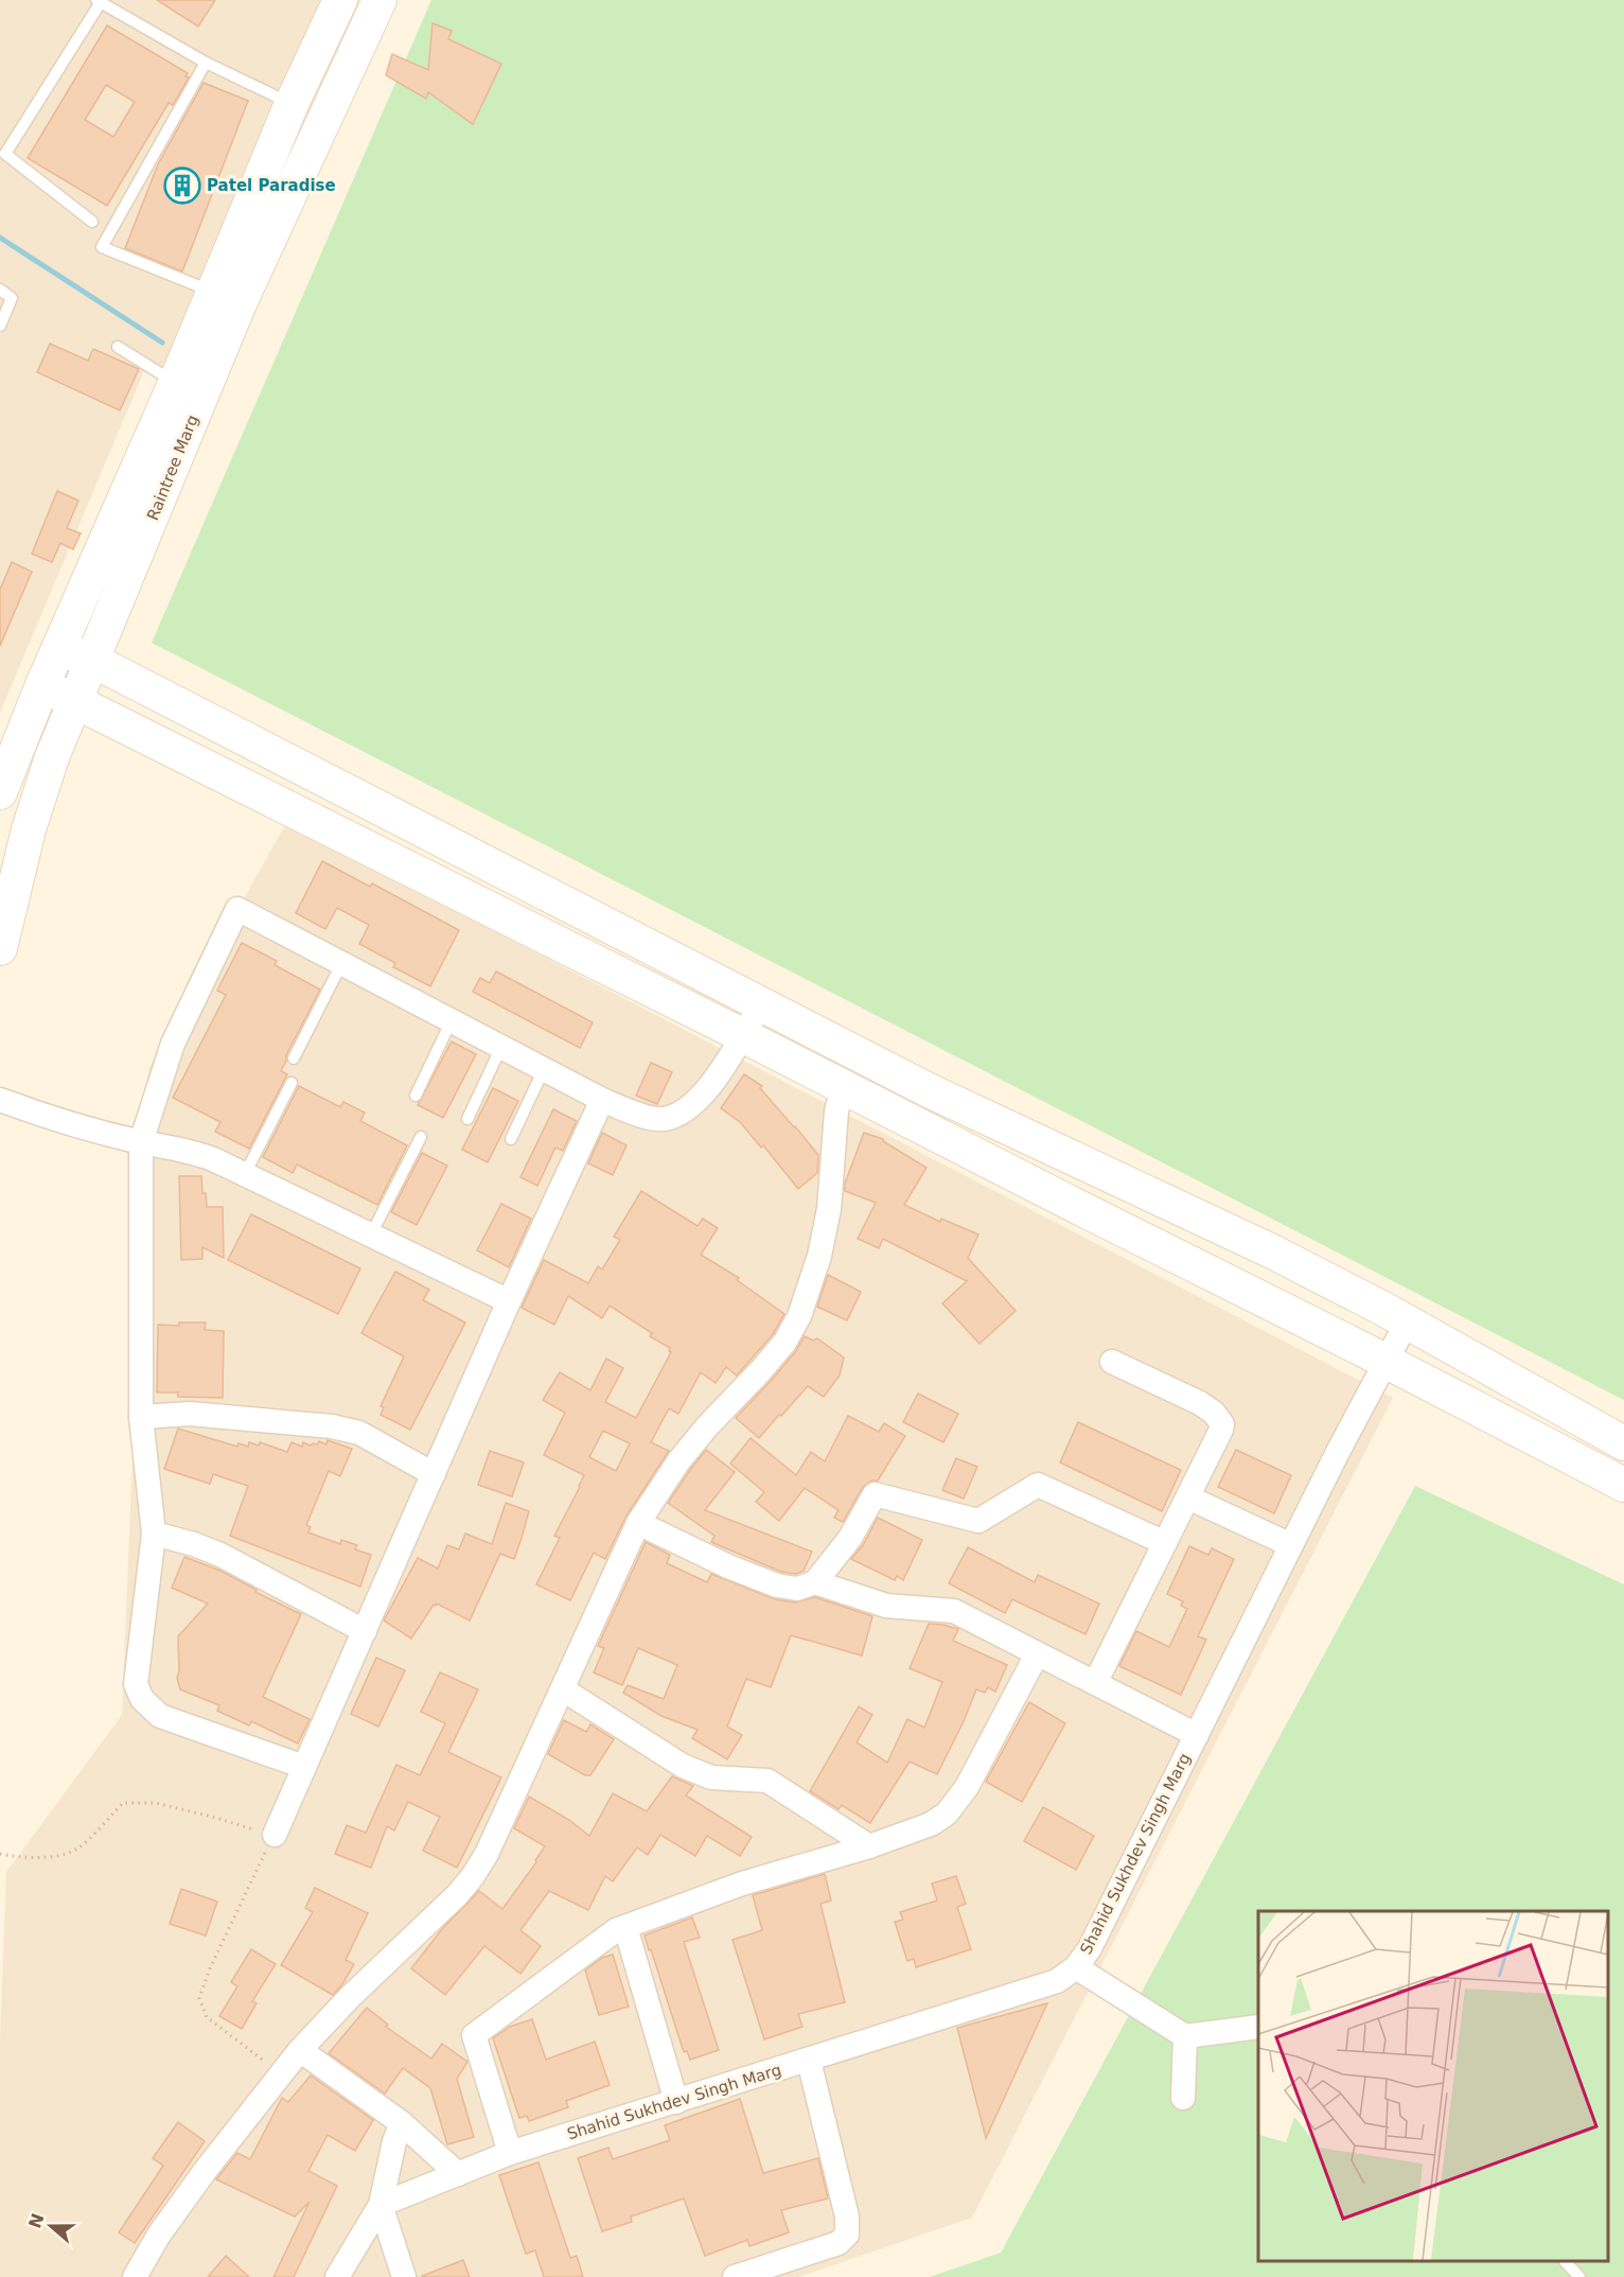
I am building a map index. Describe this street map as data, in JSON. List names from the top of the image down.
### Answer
{
  "streets": {
    "main road": ["Raintree Marg"],
    "street": ["Shahid Sukhdev Singh Marg"]
  },
  "places": {
    "building": ["Patel Paradise"]
  },
  "north": "left"
}
